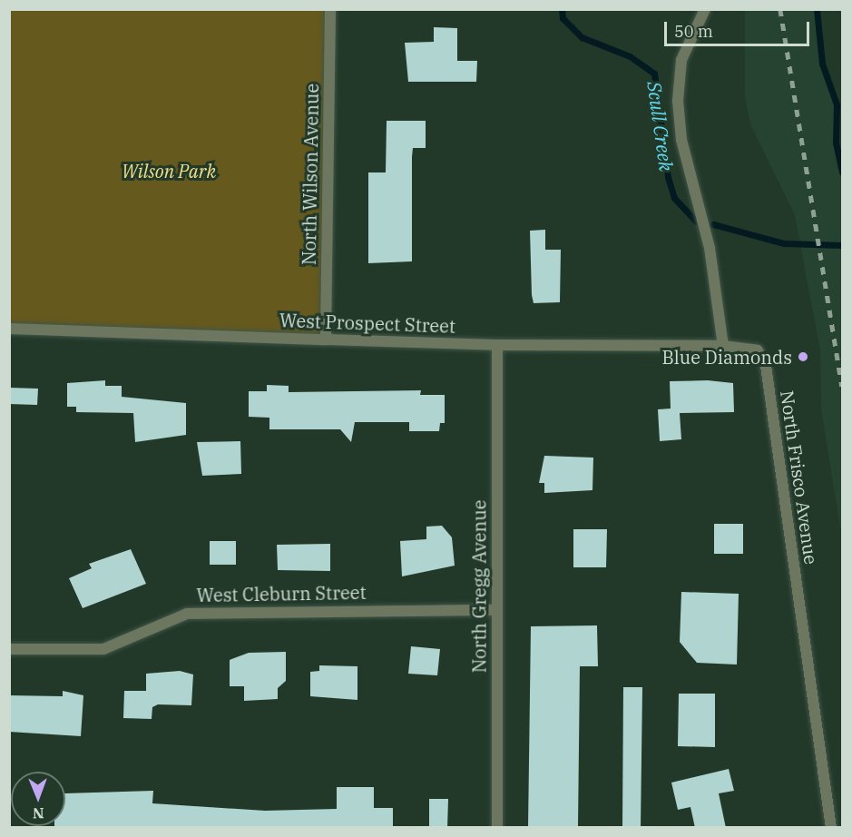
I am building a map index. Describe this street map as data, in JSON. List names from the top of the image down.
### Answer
{
  "streets": {
    "street": [
      "North Wilson Avenue",
      "West Prospect Street",
      "North Frisco Avenue",
      "North Gregg Avenue",
      "West Cleburn Street"
    ]
  },
  "crossings": [
    ["North Wilson Avenue", "West Prospect Street"],
    ["West Prospect Street", "North Frisco Avenue"],
    ["West Prospect Street", "North Gregg Avenue"],
    ["North Gregg Avenue", "West Cleburn Street"]
  ],
  "water": ["Scull Creek"],
  "parks": ["Wilson Park"],
  "places": ["Blue Diamonds"],
  "scale_bar": "50 m",
  "north": "bottom"
}
